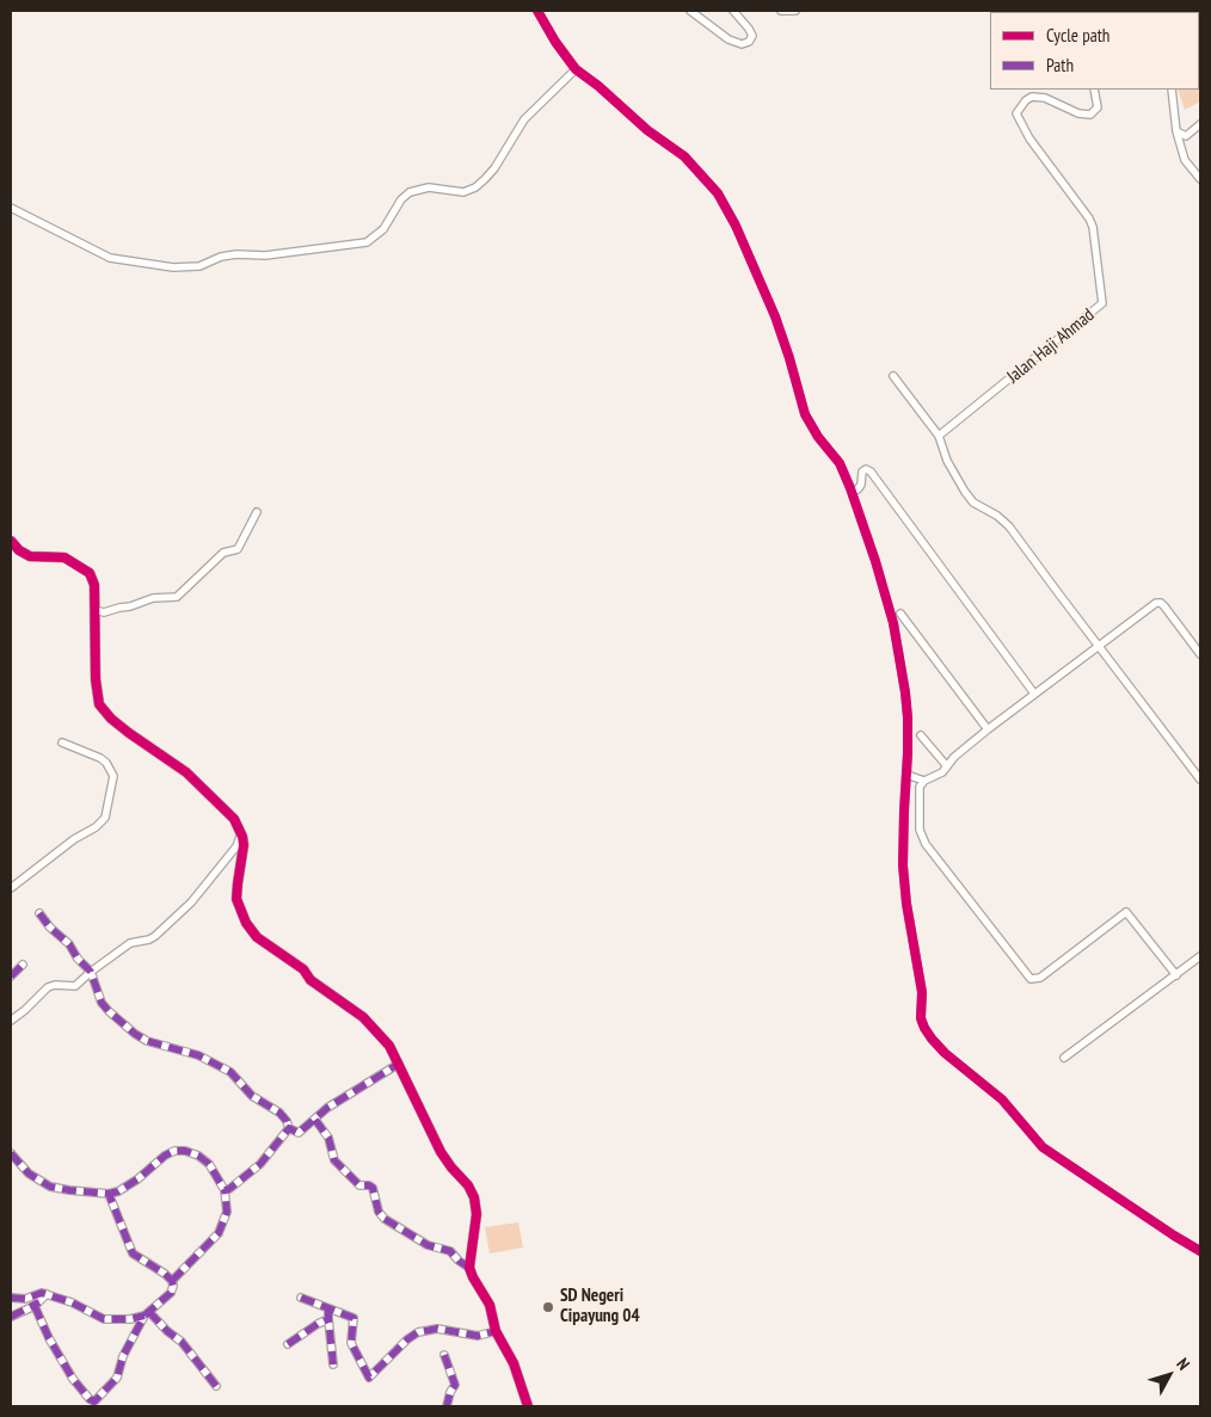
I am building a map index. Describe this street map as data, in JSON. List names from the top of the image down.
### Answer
{
  "streets": {
    "street": ["Jalan Haji Ahmad"]
  },
  "places": ["SD Negeri Cipayung 04"],
  "legend": ["Cycle path", "Path"],
  "north": "top right"
}
